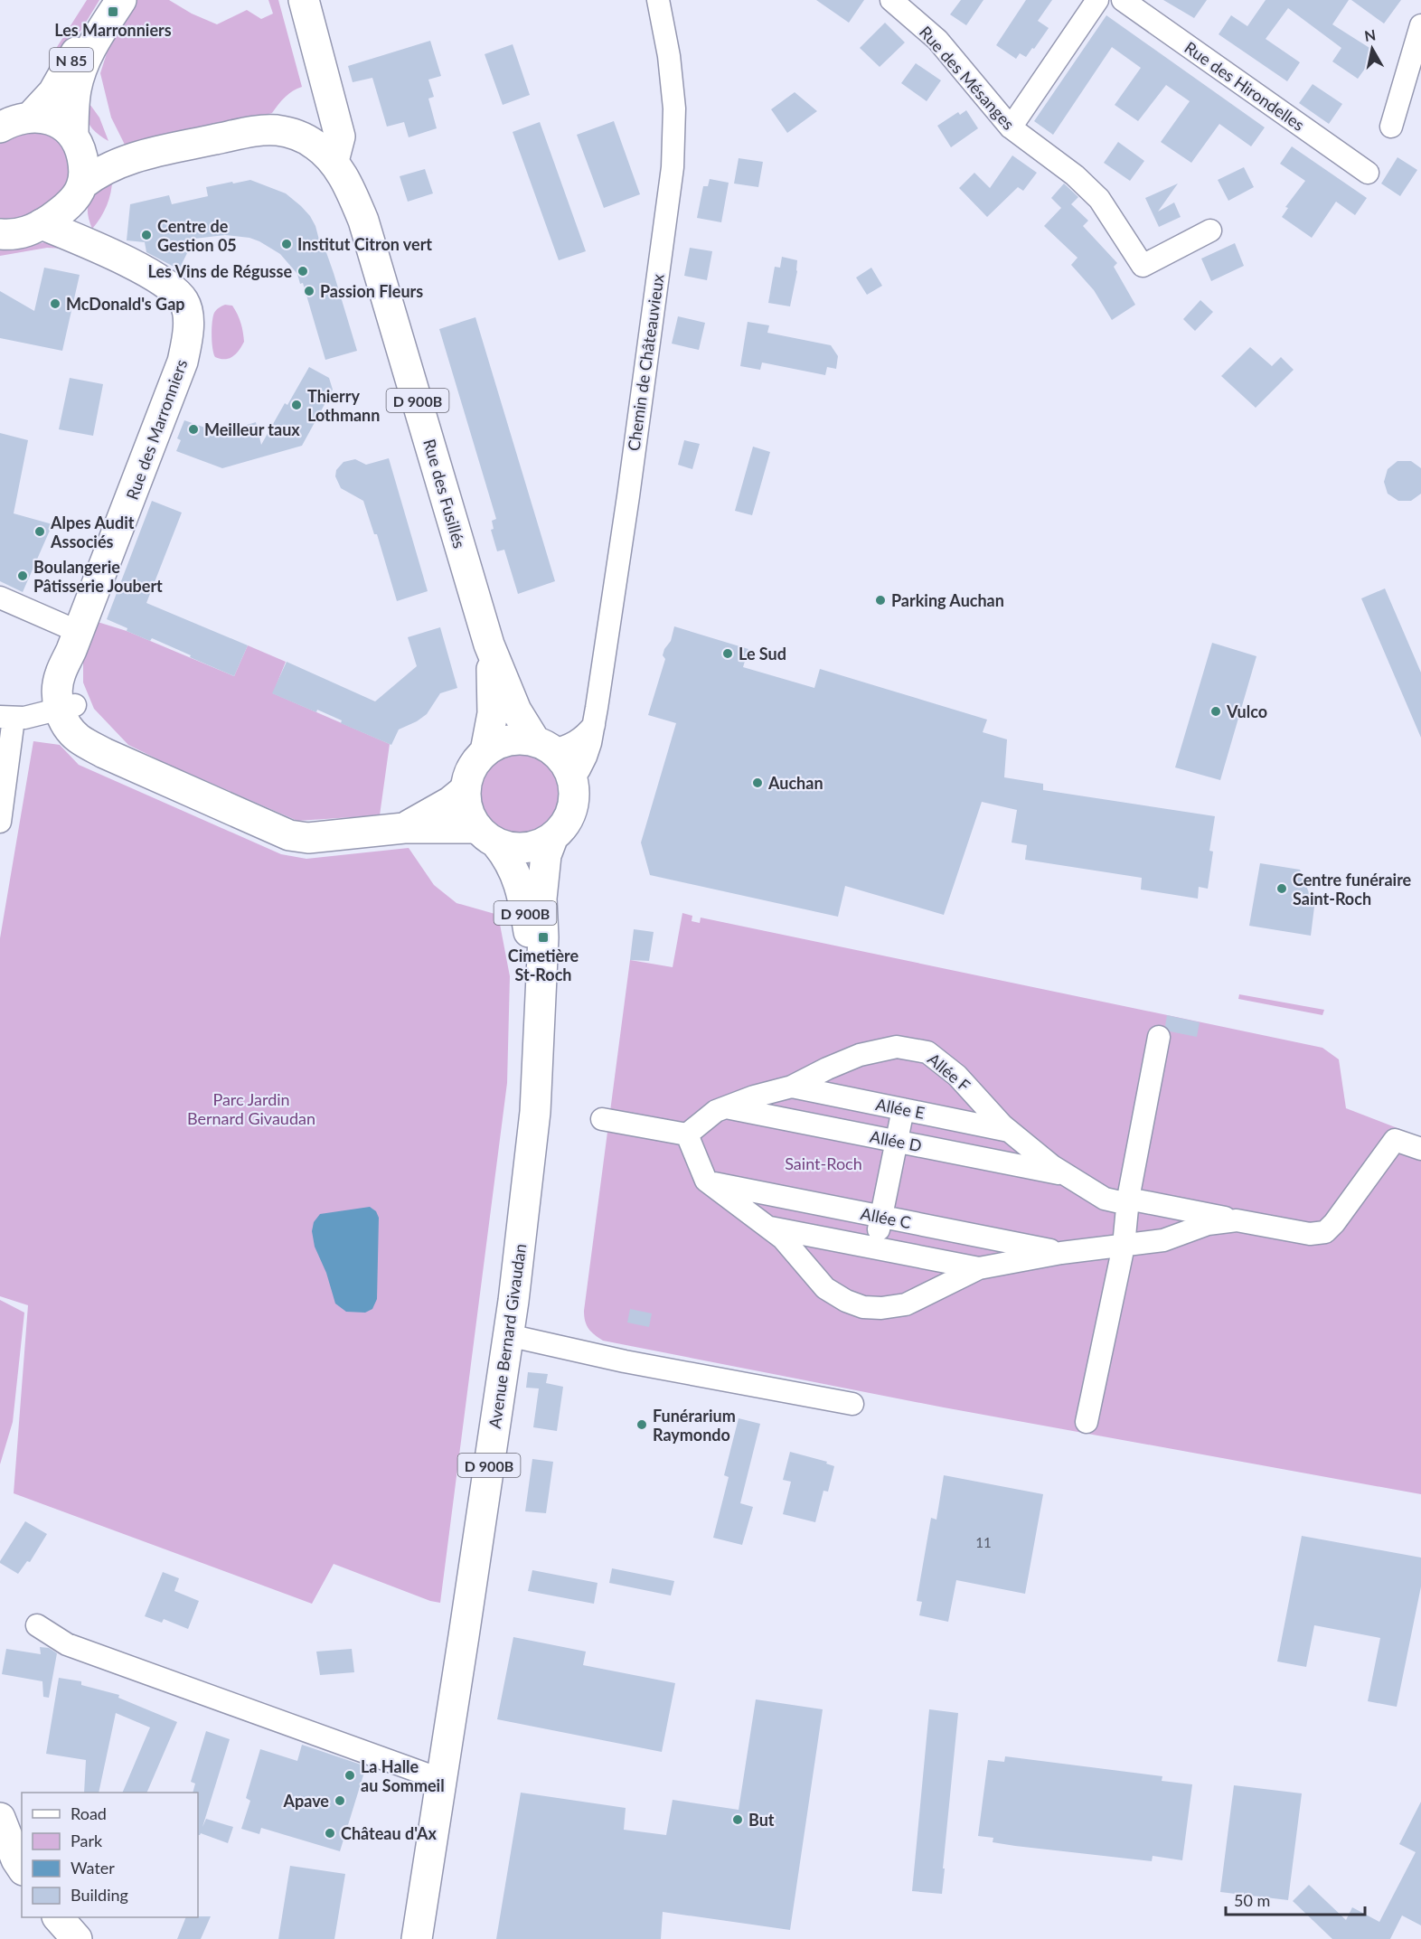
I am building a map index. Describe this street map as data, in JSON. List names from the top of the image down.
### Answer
{
  "streets": {
    "main road": [
      "N 85",
      "D 900B",
      "Rue des Marronniers",
      "Rue des Fusillés",
      "Avenue Bernard Givaudan"
    ],
    "street": [
      "Rue des Mésanges",
      "Rue des Hirondelles",
      "Chemin de Châteauvieux",
      "Allée F",
      "Allée E",
      "Allée D",
      "Allée C"
    ]
  },
  "crossings": [
    ["N 85", "Rue des Marronniers"],
    ["Chemin de Châteauvieux", "D 900B"],
    ["Chemin de Châteauvieux", "Rue des Marronniers"],
    ["Chemin de Châteauvieux", "Rue des Fusillés"],
    ["D 900B", "Rue des Marronniers"],
    ["D 900B", "Rue des Fusillés"],
    ["D 900B", "Avenue Bernard Givaudan"],
    ["Rue des Marronniers", "Rue des Fusillés"],
    ["Allée F", "Allée E"],
    ["Allée F", "Allée D"]
  ],
  "parks": ["Parc Jardin Bernard Givaudan", "Saint-Roch"],
  "places": {
    "transit": ["Les Marronniers", "Cimetière St-Roch"],
    "other": [
      "Centre de Gestion 05",
      "Institut Citron vert",
      "Les Vins de Régusse",
      "Passion Fleurs",
      "McDonald's Gap",
      "Thierry Lothmann",
      "Meilleur taux",
      "Alpes Audit Associés",
      "Boulangerie Pâtisserie Joubert",
      "Parking Auchan",
      "Le Sud",
      "Vulco",
      "Auchan",
      "Centre funéraire Saint-Roch",
      "Funérarium Raymondo",
      "La Halle au Sommeil",
      "Apave",
      "But",
      "Château d'Ax"
    ]
  },
  "house_numbers": ["11"],
  "legend": [
    "Road",
    "Park",
    "Water",
    "Building"
  ],
  "scale_bar": "50 m",
  "north": "top"
}
